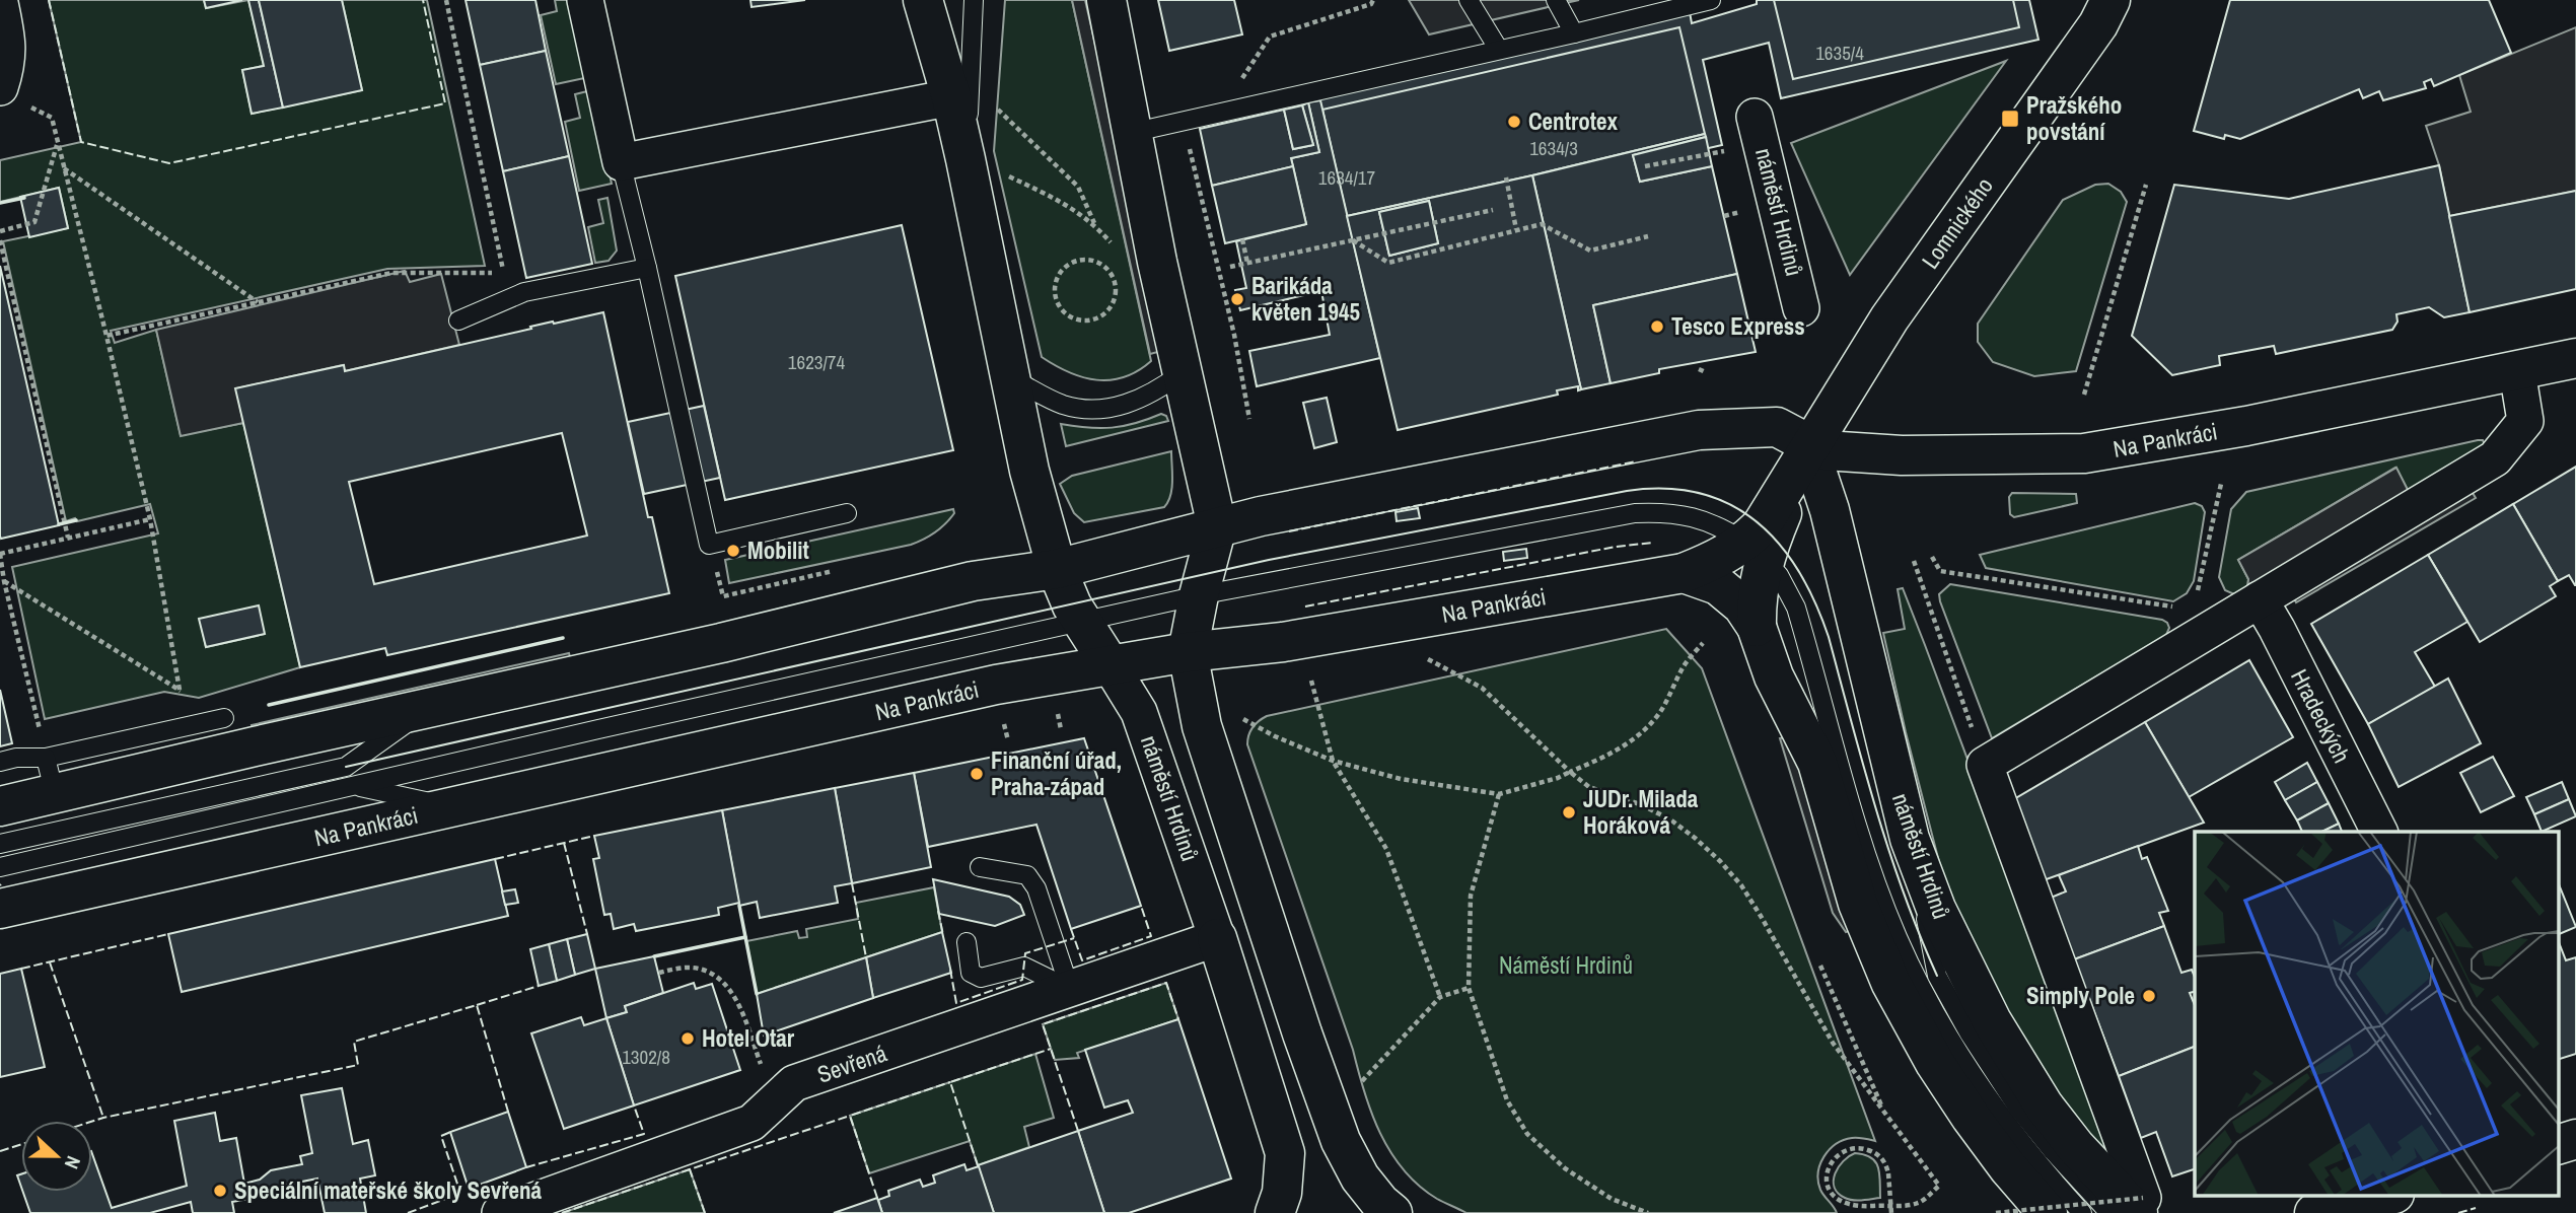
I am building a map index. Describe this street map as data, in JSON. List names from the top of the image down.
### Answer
{
  "streets": {
    "street": [
      "náměstí Hrdinů",
      "Lomnického",
      "Na Pankráci",
      "Hradeckých",
      "Sevřená"
    ]
  },
  "crossings": [
    ["náměstí Hrdinů", "Lomnického"],
    ["náměstí Hrdinů", "Na Pankráci"],
    ["náměstí Hrdinů", "Sevřená"],
    ["Lomnického", "Na Pankráci"]
  ],
  "parks": ["Náměstí Hrdinů"],
  "places": {
    "transit": ["Pražského povstání"],
    "other": [
      "Centrotex",
      "Barikáda květen 1945",
      "Tesco Express",
      "Mobilit",
      "Finanční úřad, Praha-západ",
      "JUDr. Milada Horáková",
      "Simply Pole",
      "Hotel Otar",
      "Speciální mateřské školy Sevřená"
    ]
  },
  "house_numbers": [
    "1635/4",
    "1634/3",
    "1634/17",
    "1623/74",
    "1302/8"
  ],
  "north": "right"
}
